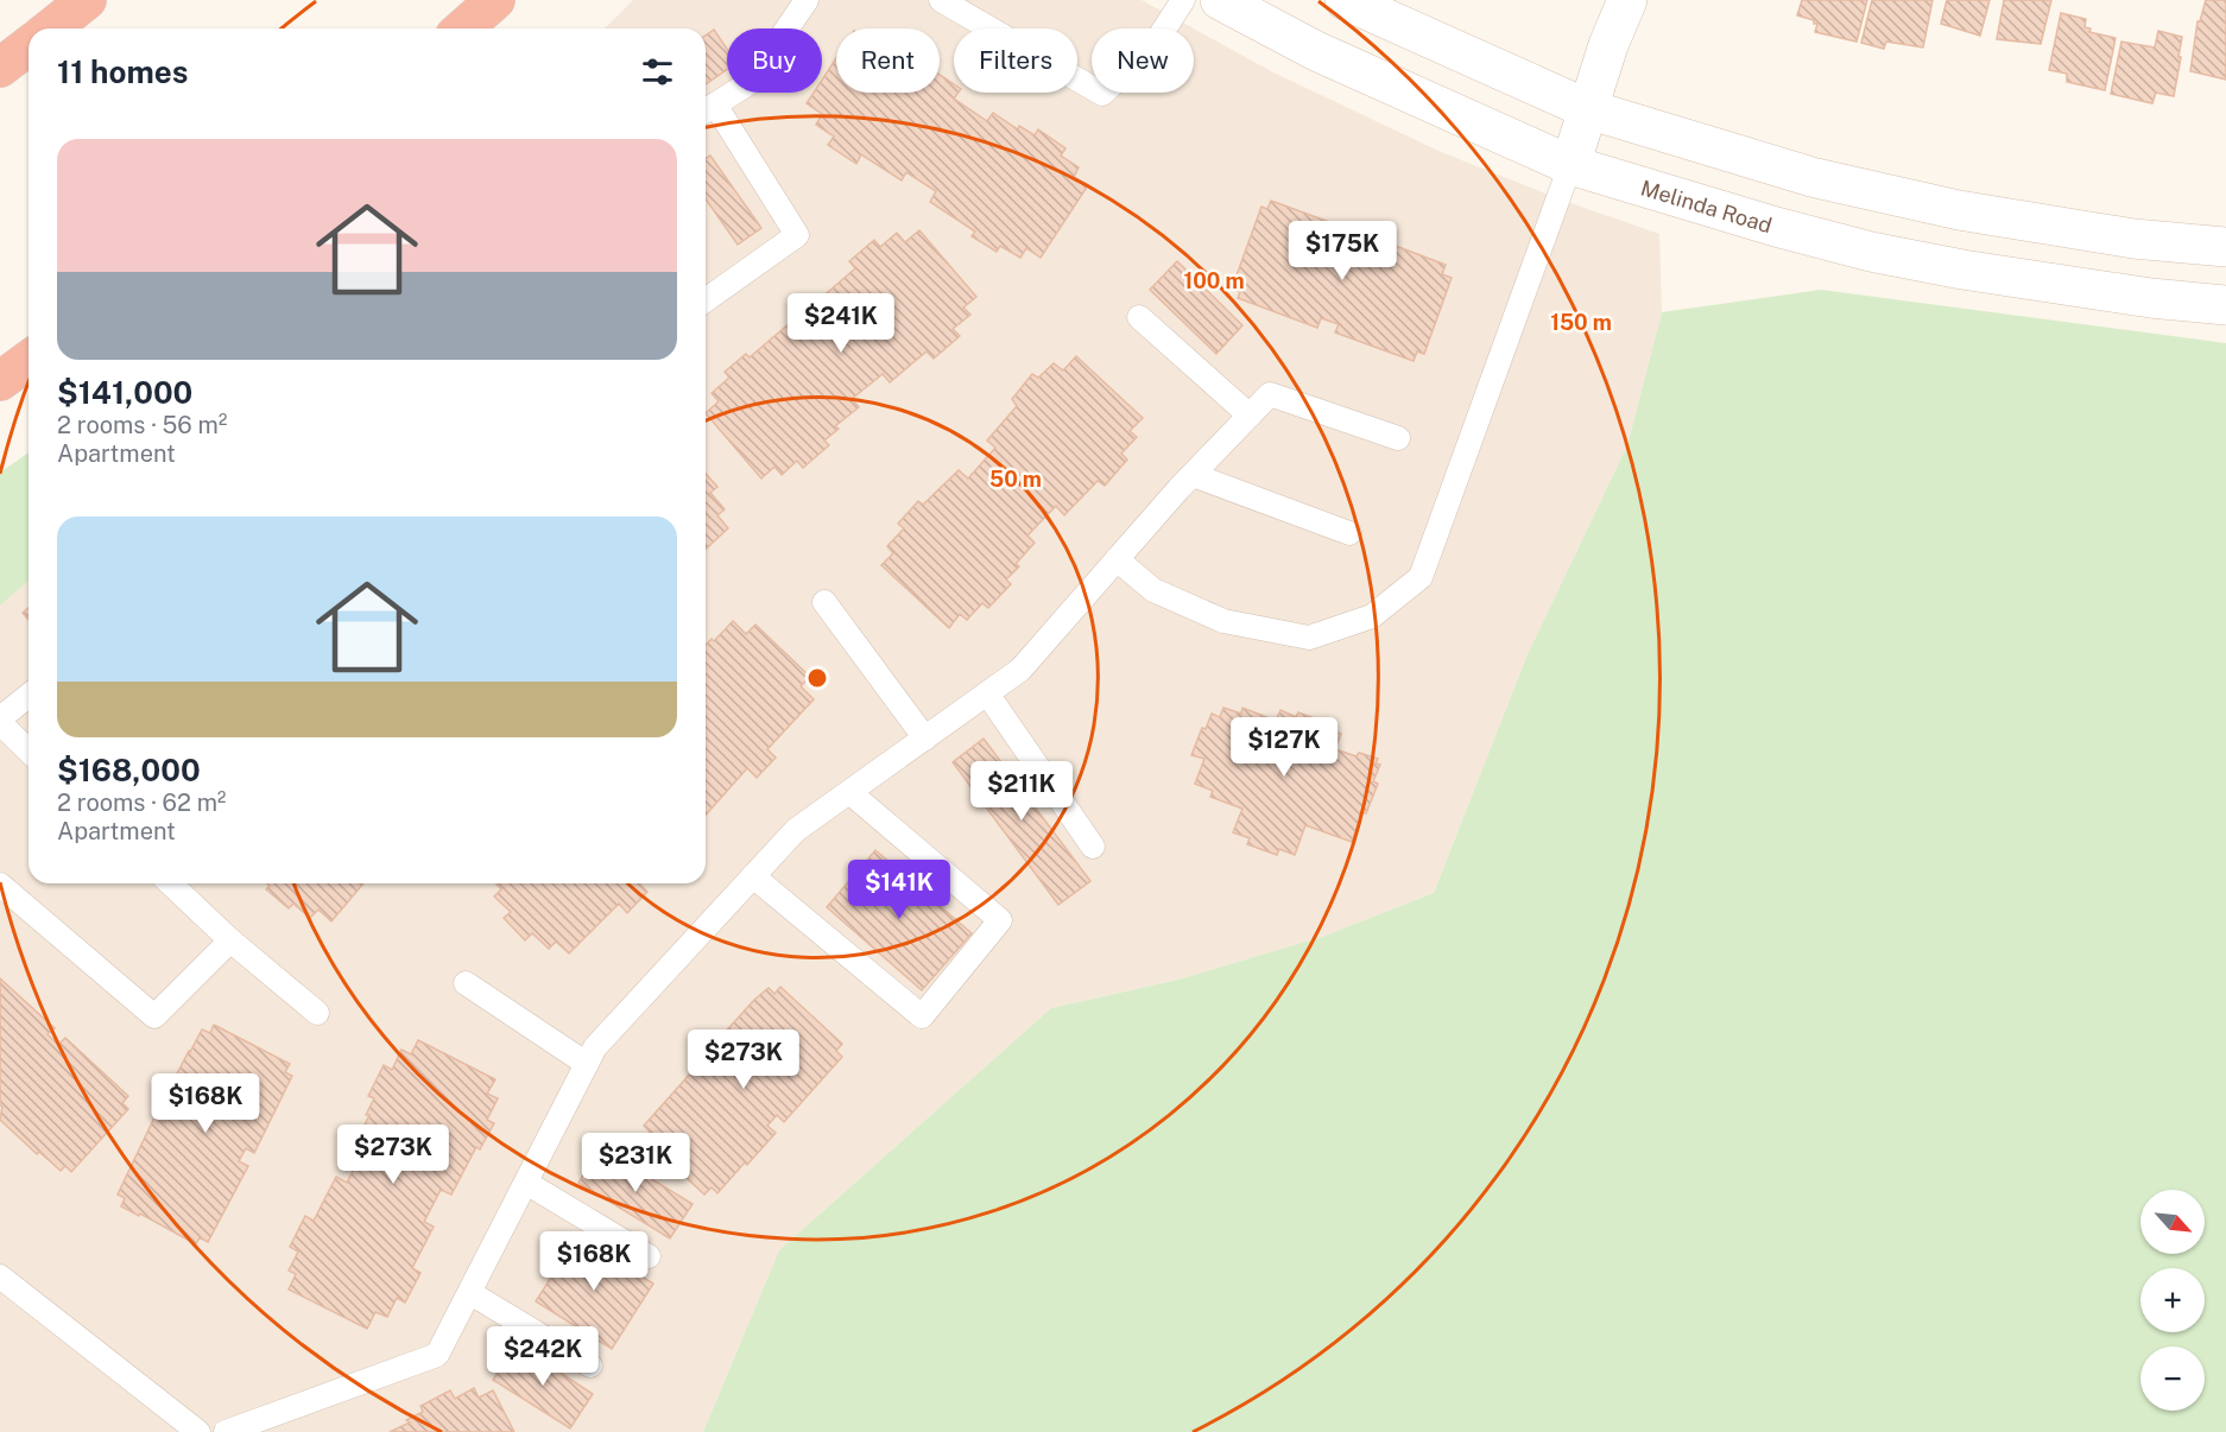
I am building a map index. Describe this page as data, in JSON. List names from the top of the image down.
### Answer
{
  "streets": {
    "main road": ["Melinda Road"]
  },
  "north": "bottom right",
  "page": {
    "chip": [
      "Buy",
      "Rent",
      "Filters",
      "New"
    ],
    "heading": "11 homes",
    "list": [
      {
        "name": "$141,000",
        "note": "2 rooms · 56 m² · Apartment"
      },
      {
        "name": "$168,000",
        "note": "2 rooms · 62 m² · Apartment"
      }
    ],
    "price": [
      "$175K",
      "$241K",
      "$127K",
      "$211K",
      "$141K",
      "$273K",
      "$168K",
      "$273K",
      "$231K",
      "$168K",
      "$242K"
    ],
    "map_buttons": ["+", "−"]
  },
  "rings": ["100 m", "150 m", "50 m"]
}
